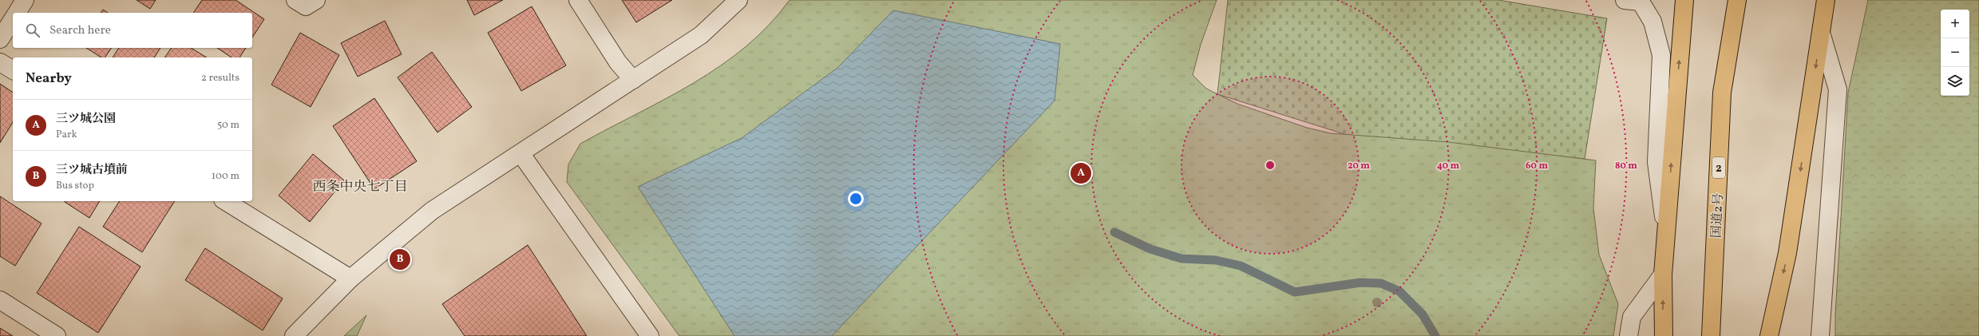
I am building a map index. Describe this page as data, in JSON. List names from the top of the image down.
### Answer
{
  "streets": {
    "highway": ["2", "国道2号"]
  },
  "districts": ["西条中央七丁目"],
  "page": {
    "map_buttons": ["+", "−"],
    "search": "Search here",
    "heading": ["Nearby", "2 results"],
    "list": [
      {
        "mark": "A",
        "name": "三ツ城公園",
        "note": "Park",
        "value": "50 m"
      },
      {
        "mark": "B",
        "name": "三ツ城古墳前",
        "note": "Bus stop",
        "value": "100 m"
      }
    ],
    "pins": ["A", "B"]
  },
  "rings": [
    "20 m",
    "40 m",
    "60 m",
    "80 m"
  ]
}
